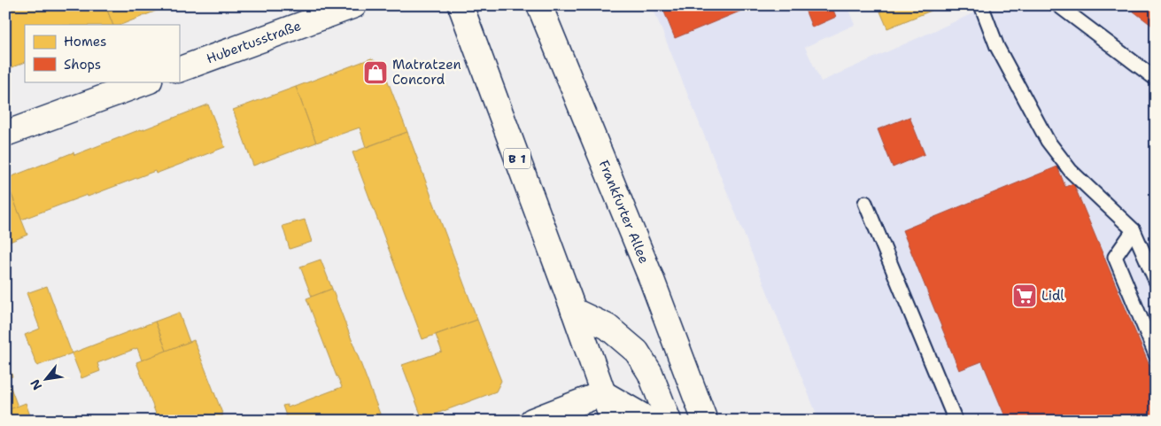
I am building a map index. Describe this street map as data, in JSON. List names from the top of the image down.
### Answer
{
  "streets": {
    "main road": ["Hubertusstraße", "B 1", "Frankfurter Allee"]
  },
  "places": {
    "shop": ["Matratzen Concord"],
    "supermarket": ["Lidl"]
  },
  "legend": ["Homes", "Shops"],
  "north": "bottom left"
}
